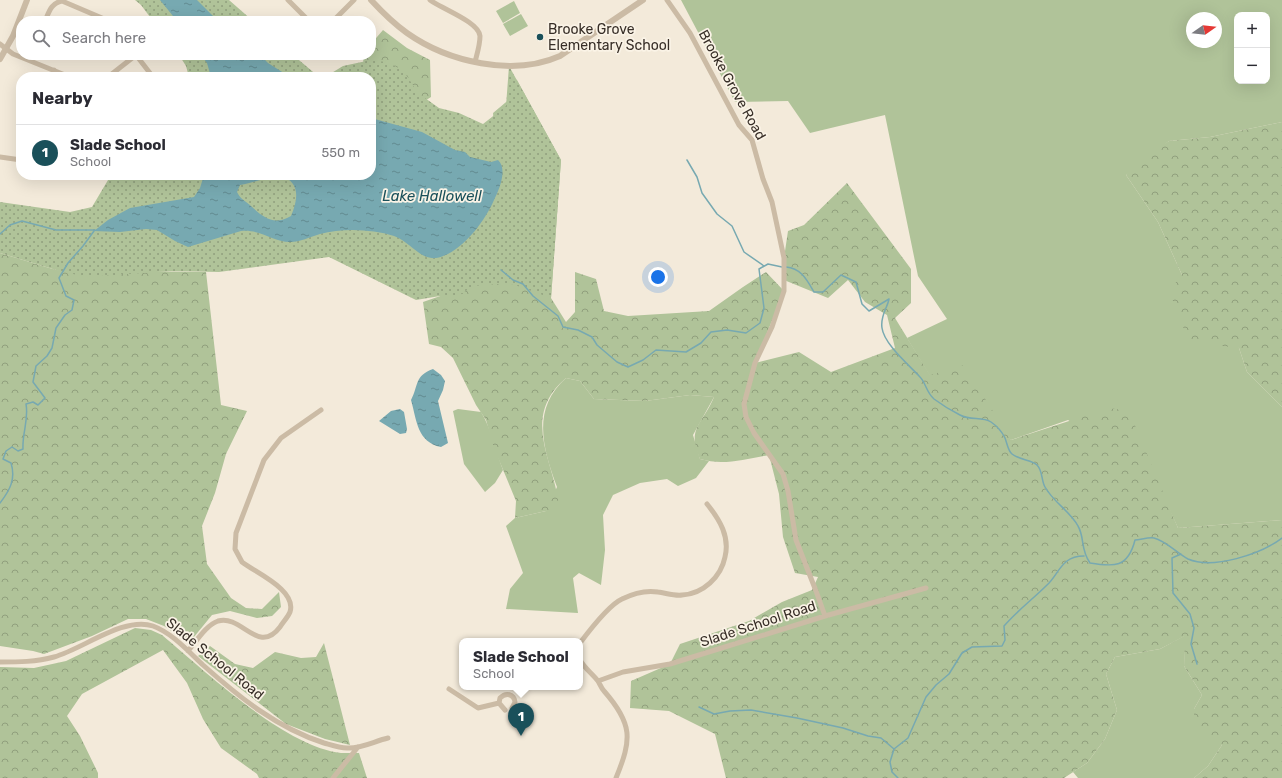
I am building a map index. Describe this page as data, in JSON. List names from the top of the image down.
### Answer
{
  "streets": {
    "street": ["Brooke Grove Road", "Slade School Road"]
  },
  "crossings": [
    ["Brooke Grove Road", "Slade School Road"]
  ],
  "water": ["Lake Hallowell"],
  "places": ["Brooke Grove Elementary School"],
  "north": "right",
  "page": {
    "map_buttons": ["+", "−"],
    "search": "Search here",
    "heading": "Nearby",
    "list": [
      {
        "mark": "1",
        "name": "Slade School",
        "note": "School",
        "value": "550 m"
      }
    ],
    "popup": ["Slade School", "School"],
    "pins": "1"
  }
}
